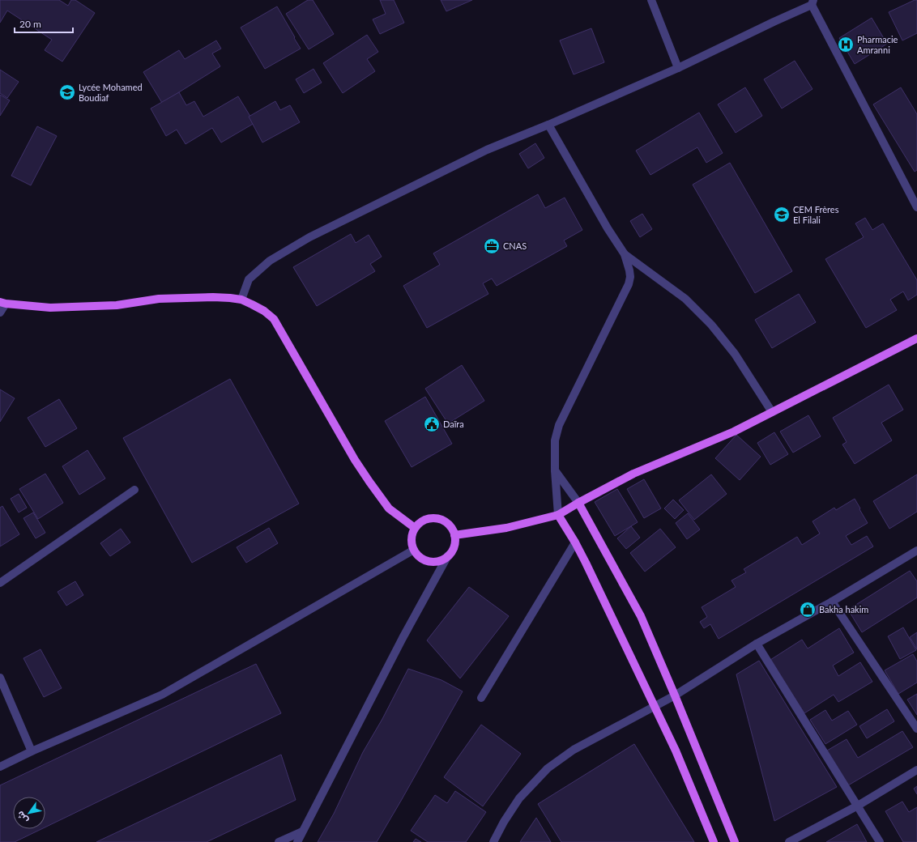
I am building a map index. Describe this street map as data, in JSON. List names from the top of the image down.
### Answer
{
  "places": {
    "hospital": ["Pharmacie Amranni"],
    "school or university": ["Lycée Mohamed Boudiaf", "CEM Frères El Filali"],
    "office": ["CNAS"],
    "public building": ["Daïra"],
    "shop": ["Bakha hakim"]
  },
  "scale_bar": "20 m",
  "north": "bottom left"
}
